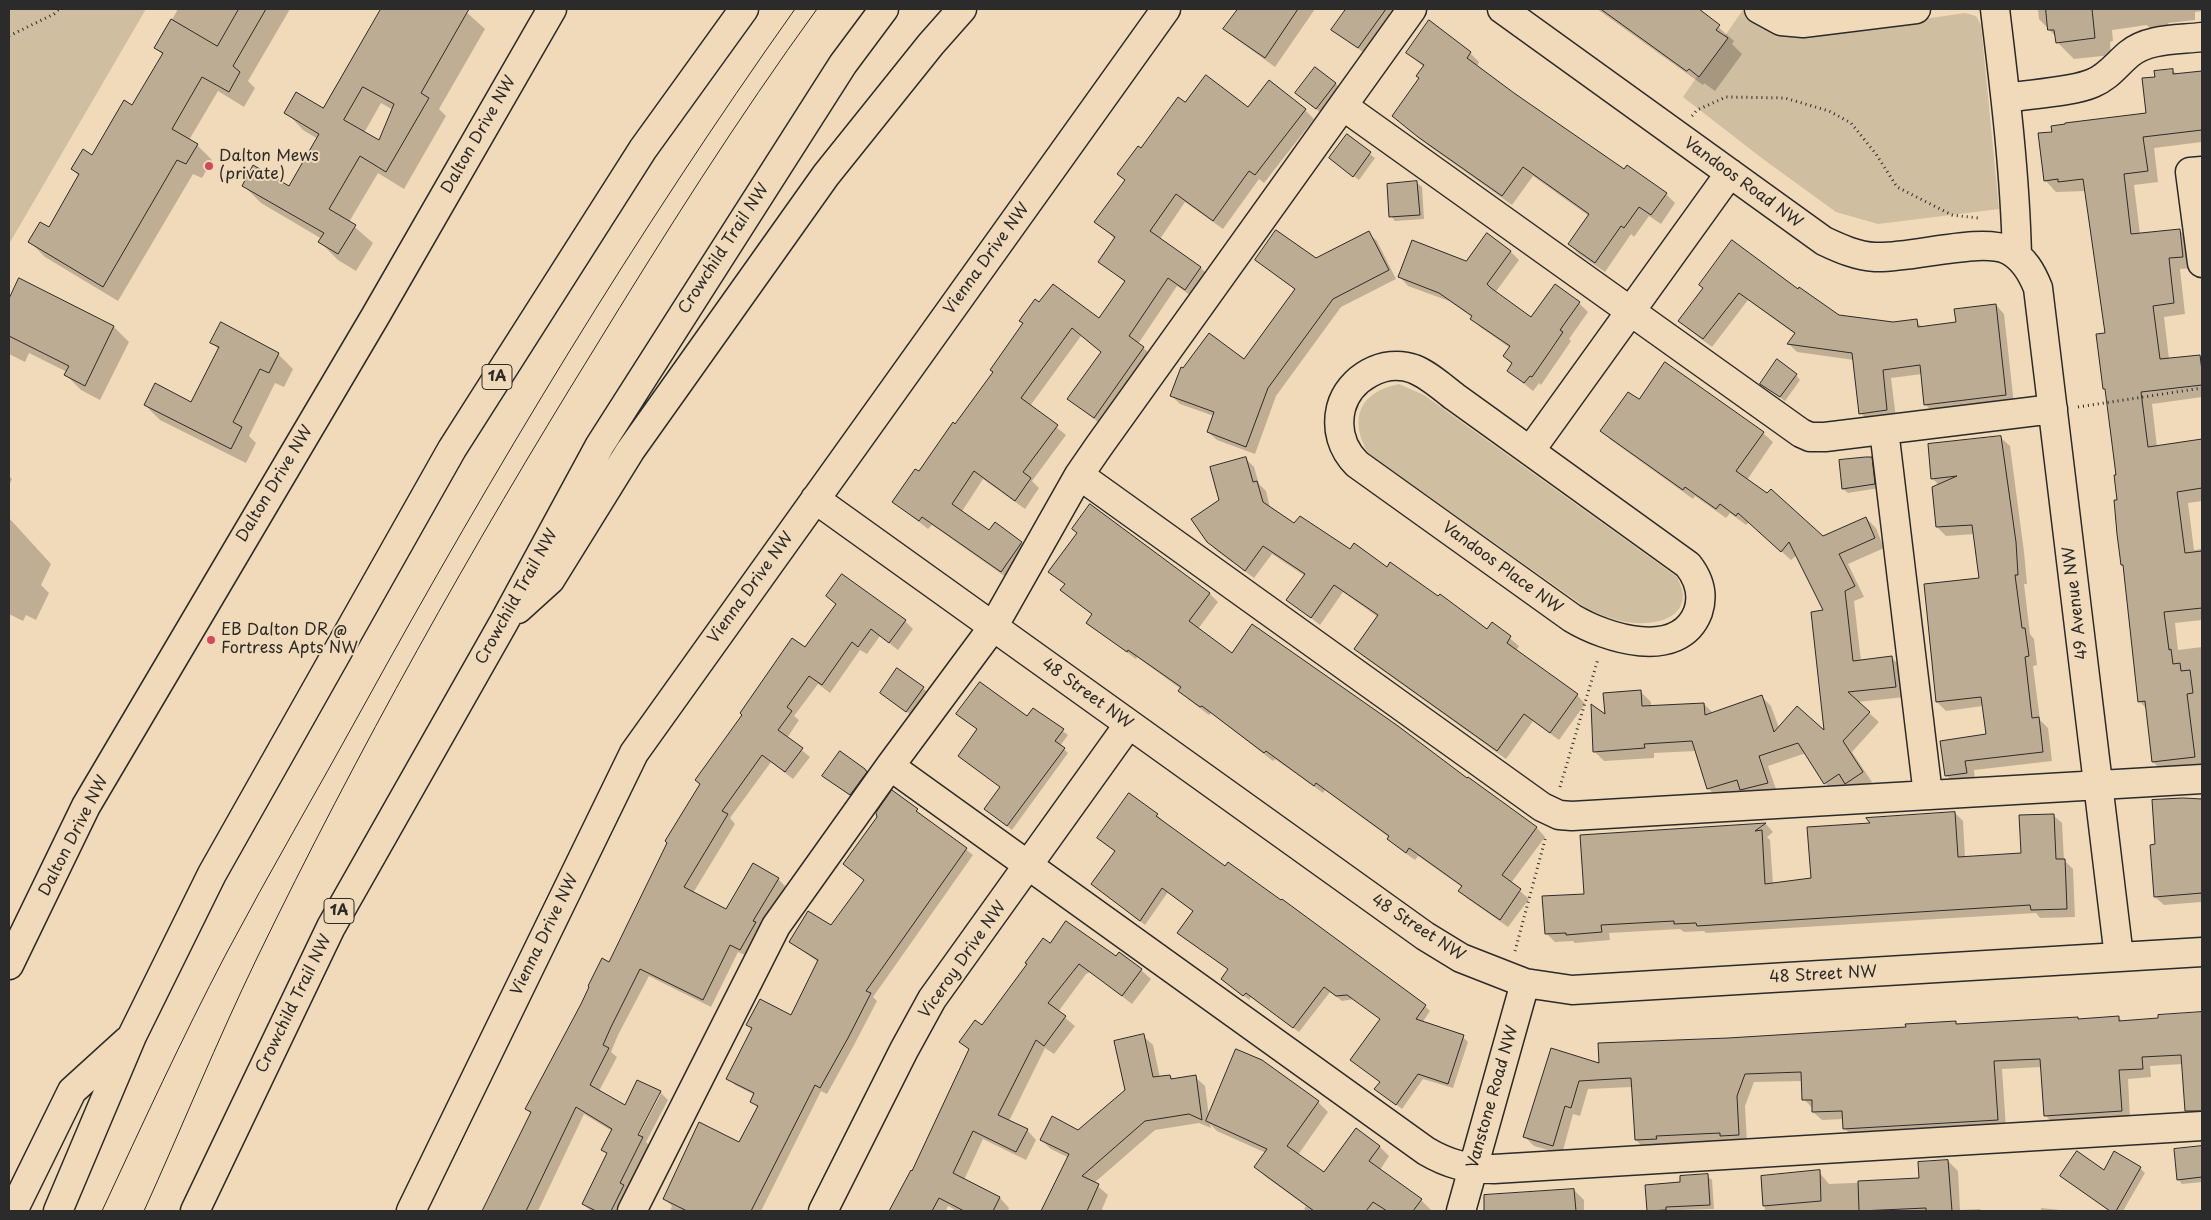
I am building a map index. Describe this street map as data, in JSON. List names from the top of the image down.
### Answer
{
  "streets": {
    "main road": [
      "Dalton Drive NW",
      "Vandoos Road NW",
      "Crowchild Trail NW",
      "Vienna Drive NW",
      "1A",
      "Vandoos Place NW",
      "49 Avenue NW",
      "48 Street NW",
      "Viceroy Drive NW",
      "Vanstone Road NW"
    ]
  },
  "crossings": [
    ["Vandoos Road NW", "49 Avenue NW"],
    ["Vienna Drive NW", "48 Street NW"],
    ["49 Avenue NW", "48 Street NW"],
    ["48 Street NW", "Viceroy Drive NW"],
    ["48 Street NW", "Vanstone Road NW"]
  ],
  "places": ["Dalton Mews (private)", "EB Dalton DR @ Fortress Apts NW"]
}
